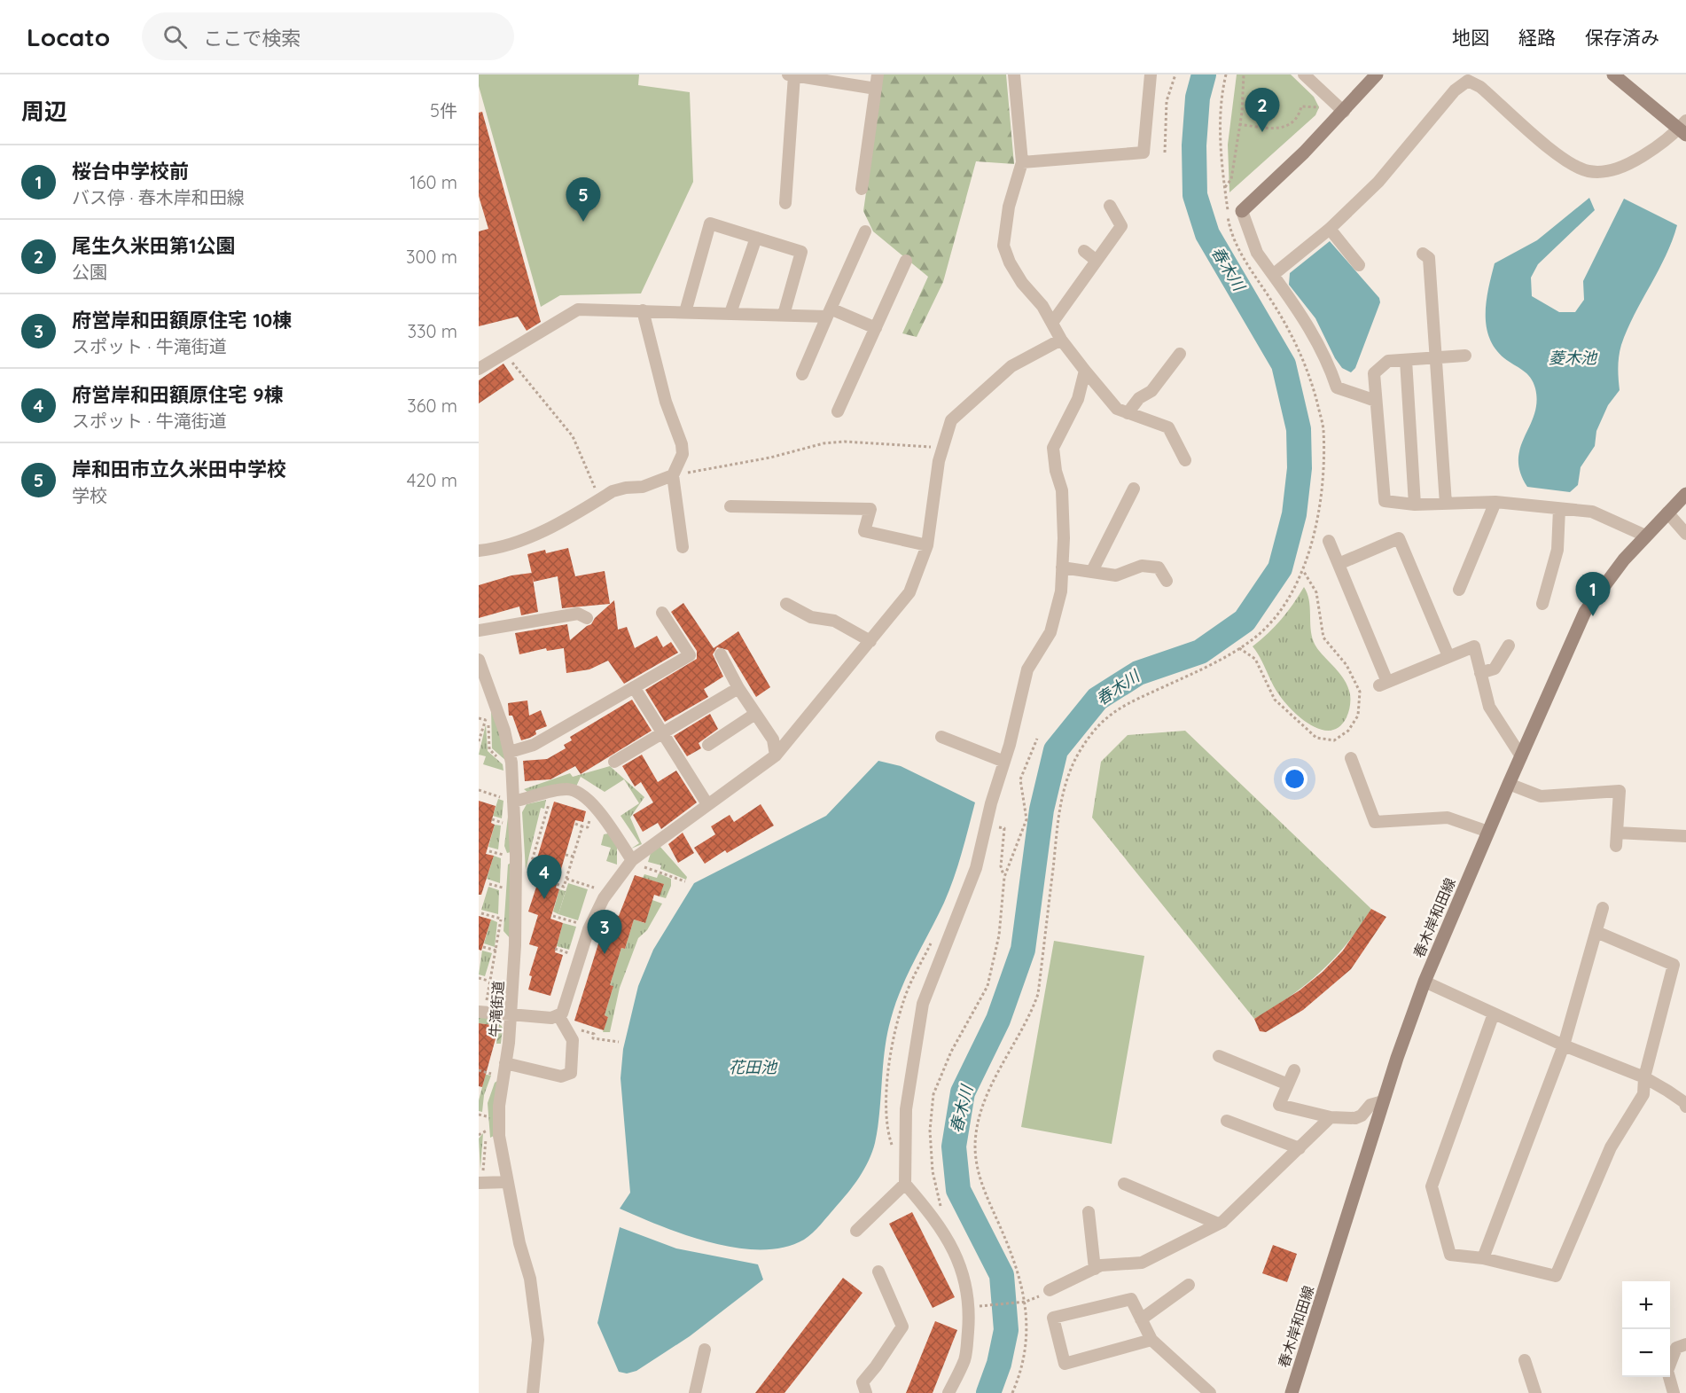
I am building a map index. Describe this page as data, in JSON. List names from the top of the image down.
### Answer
{
  "streets": {
    "main road": ["春木岸和田線"],
    "street": ["牛滝街道"]
  },
  "water": ["春木川", "菱木池", "花田池"],
  "page": {
    "header": "Locato",
    "search": "ここで検索",
    "nav": ["地図", "経路", "保存済み"],
    "heading": ["周辺", "5件"],
    "pins": [
      "2",
      "5",
      "1",
      "4",
      "3"
    ],
    "list": [
      {
        "mark": "1",
        "name": "桜台中学校前",
        "note": "バス停 · 春木岸和田線",
        "value": "160 m"
      },
      {
        "mark": "2",
        "name": "尾生久米田第1公園",
        "note": "公園",
        "value": "300 m"
      },
      {
        "mark": "3",
        "name": "府営岸和田額原住宅 10棟",
        "note": "スポット · 牛滝街道",
        "value": "330 m"
      },
      {
        "mark": "4",
        "name": "府営岸和田額原住宅 9棟",
        "note": "スポット · 牛滝街道",
        "value": "360 m"
      },
      {
        "mark": "5",
        "name": "岸和田市立久米田中学校",
        "note": "学校",
        "value": "420 m"
      }
    ],
    "map_buttons": ["+", "−"]
  }
}
